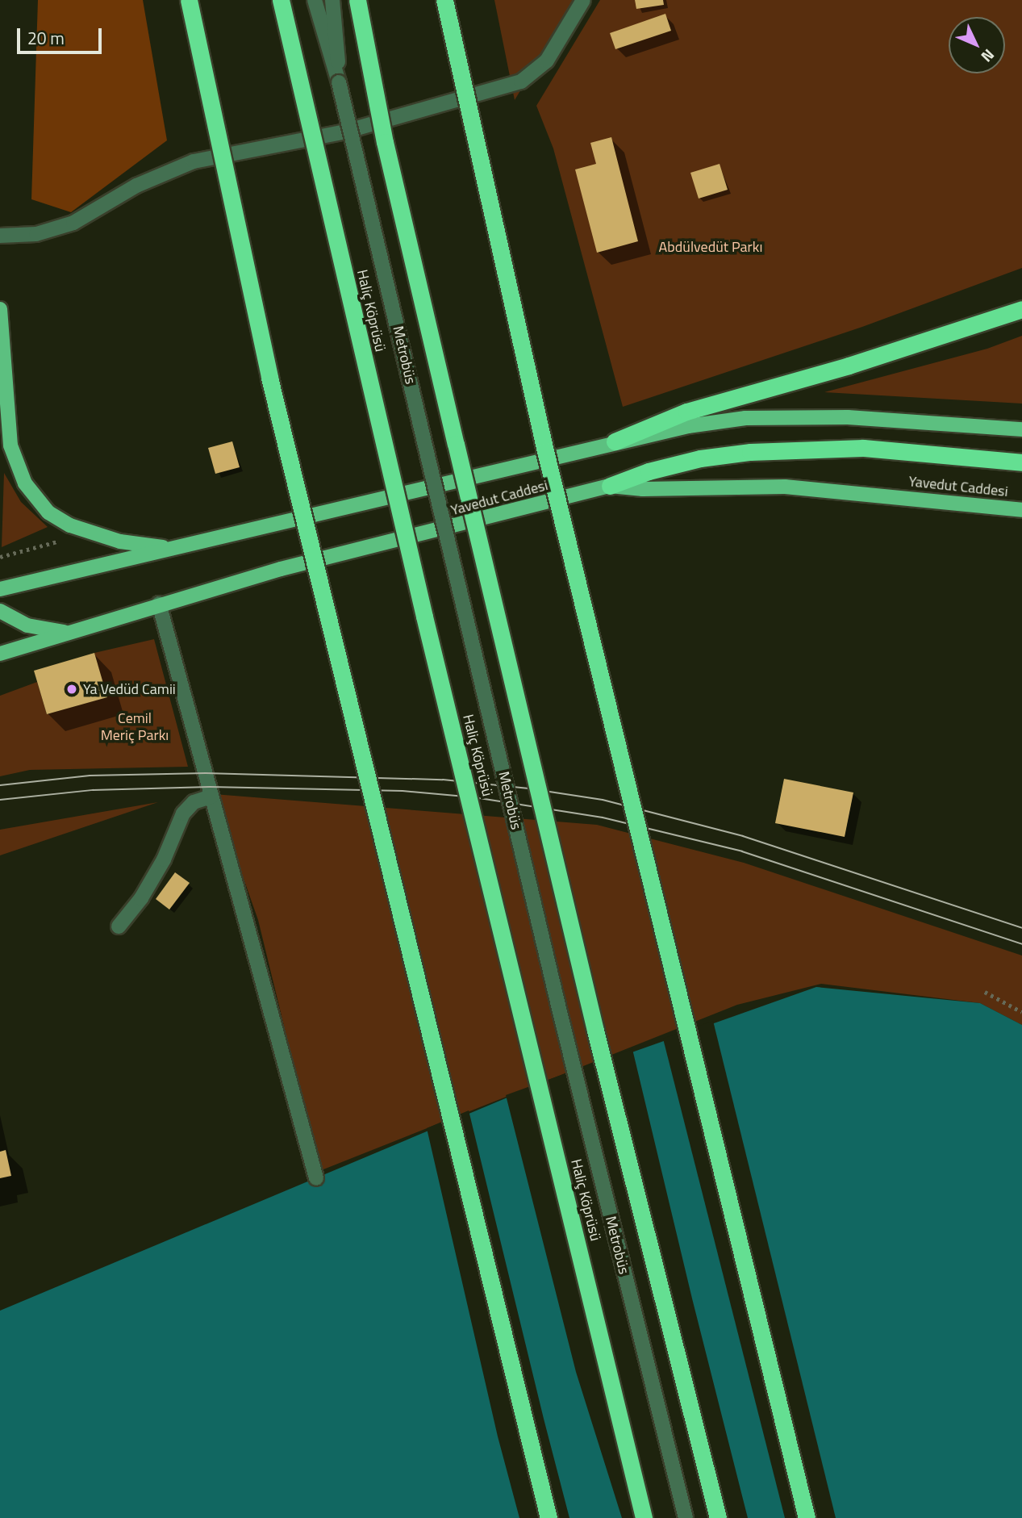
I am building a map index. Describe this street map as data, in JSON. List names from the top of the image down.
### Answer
{
  "streets": {
    "highway": ["Haliç Köprüsü"],
    "main road": ["Yavedut Caddesi"],
    "lane": ["Metrobüs"]
  },
  "parks": ["Abdülvedüt Parkı", "Cemil Meriç Parkı"],
  "places": ["Ya Vedüd Camii"],
  "scale_bar": "20 m",
  "north": "bottom right"
}
